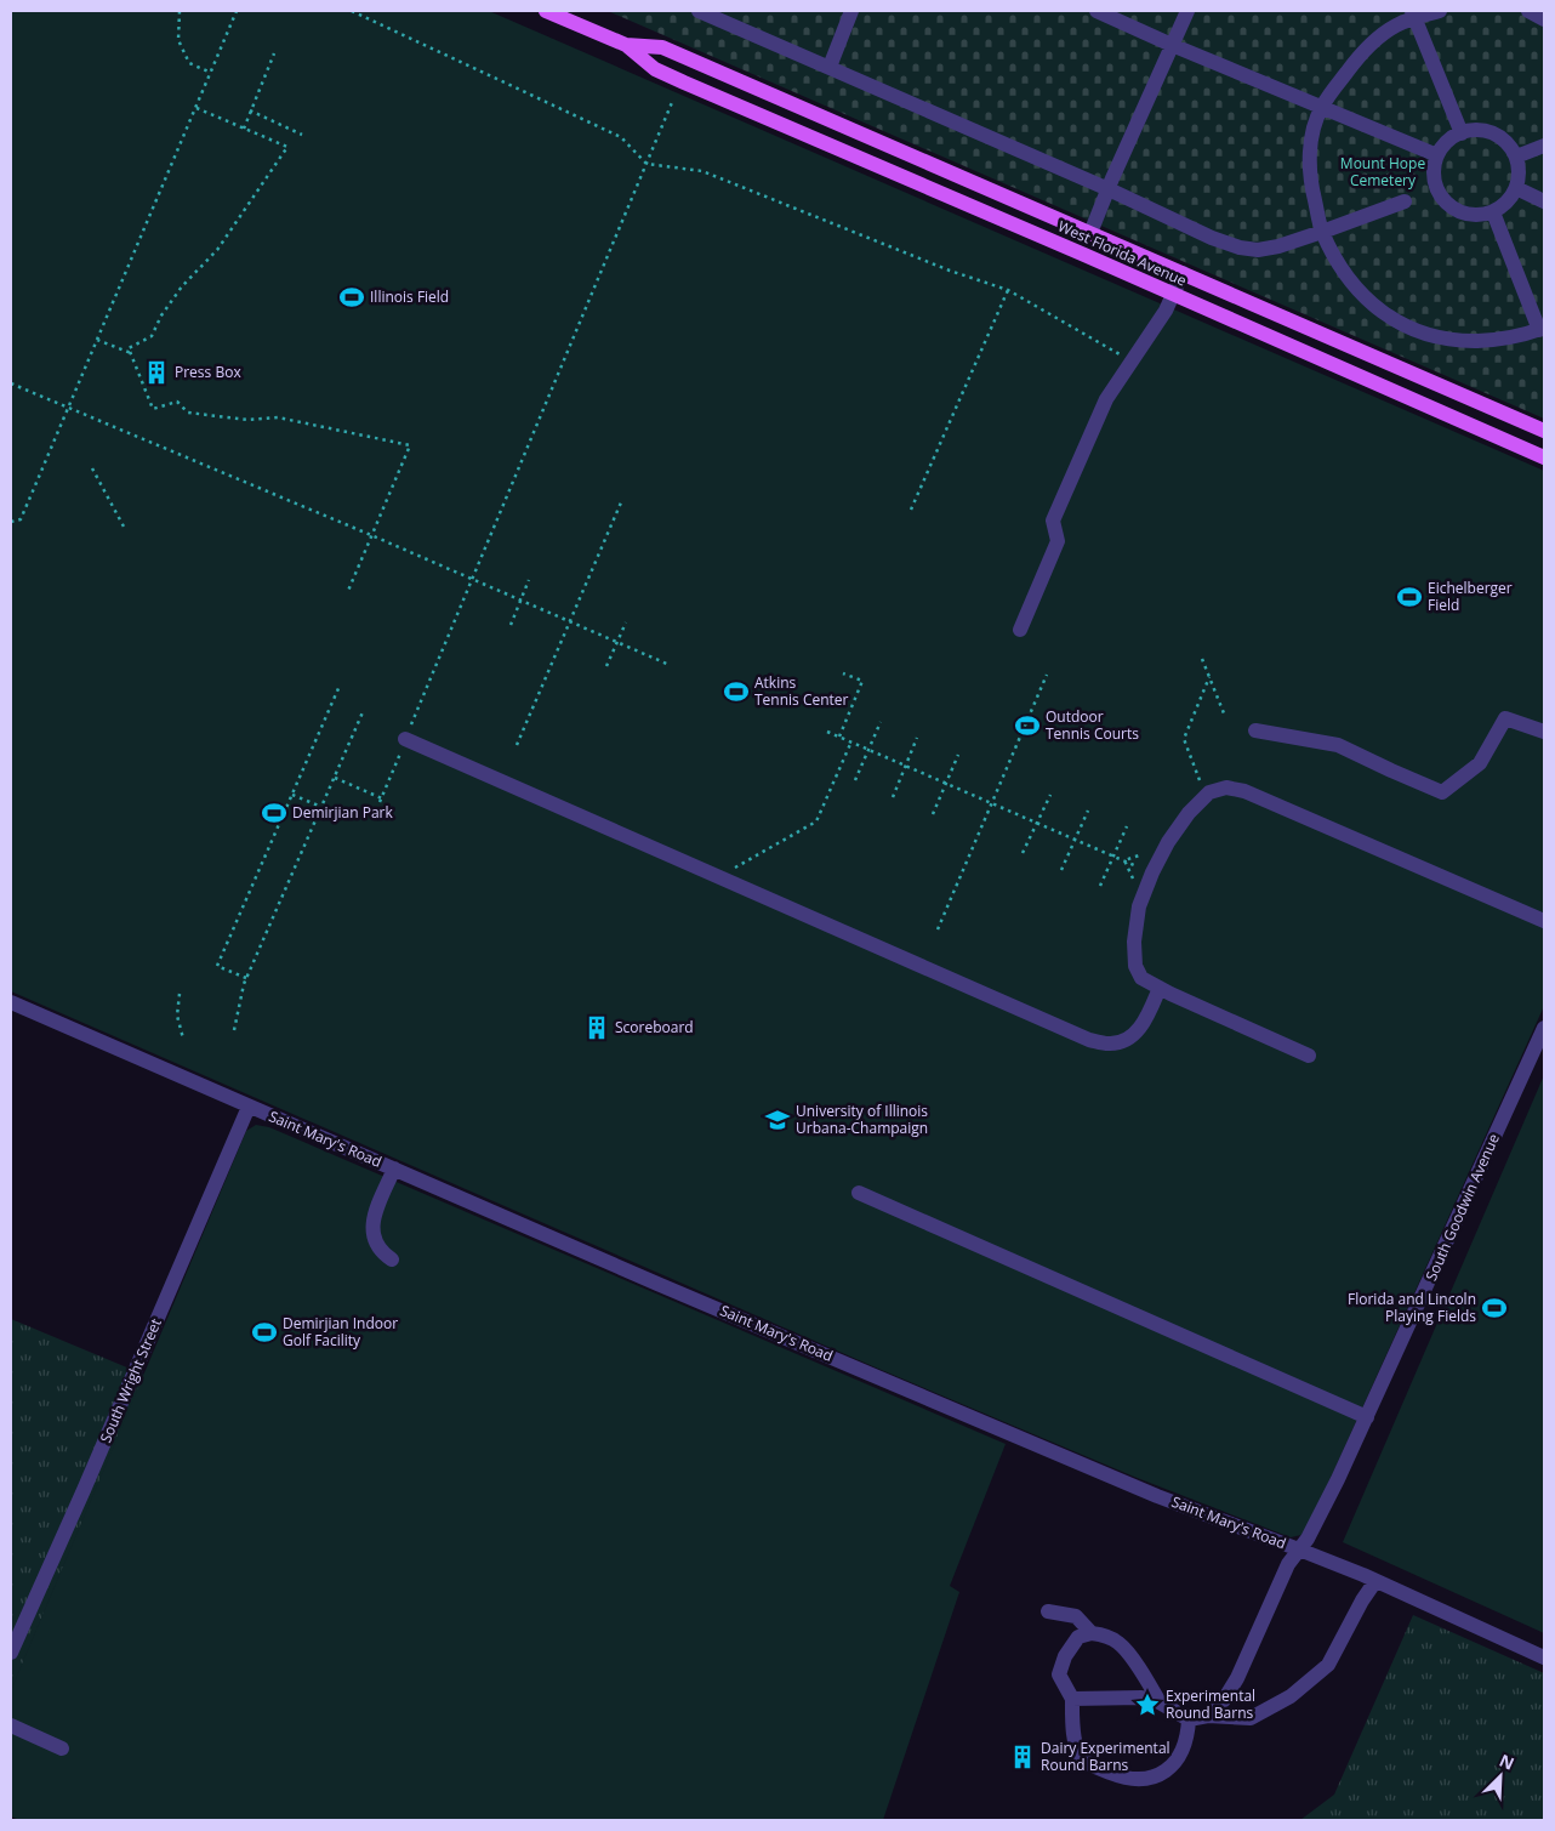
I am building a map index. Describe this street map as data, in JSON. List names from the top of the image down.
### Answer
{
  "streets": {
    "main road": ["West Florida Avenue"],
    "street": ["Saint Mary's Road", "South Goodwin Avenue", "South Wright Street"]
  },
  "crossings": [
    ["Saint Mary's Road", "South Goodwin Avenue"],
    ["Saint Mary's Road", "South Wright Street"]
  ],
  "parks": ["Mount Hope Cemetery"],
  "places": {
    "sports": [
      "Illinois Field",
      "Eichelberger Field",
      "Atkins Tennis Center",
      "Outdoor Tennis Courts",
      "Demirjian Park",
      "Florida and Lincoln Playing Fields",
      "Demirjian Indoor Golf Facility"
    ],
    "building": ["Press Box", "Scoreboard", "Dairy Experimental Round Barns"],
    "school or university": ["University of Illinois Urbana-Champaign"],
    "place": ["Experimental Round Barns"]
  },
  "north": "top right"
}
